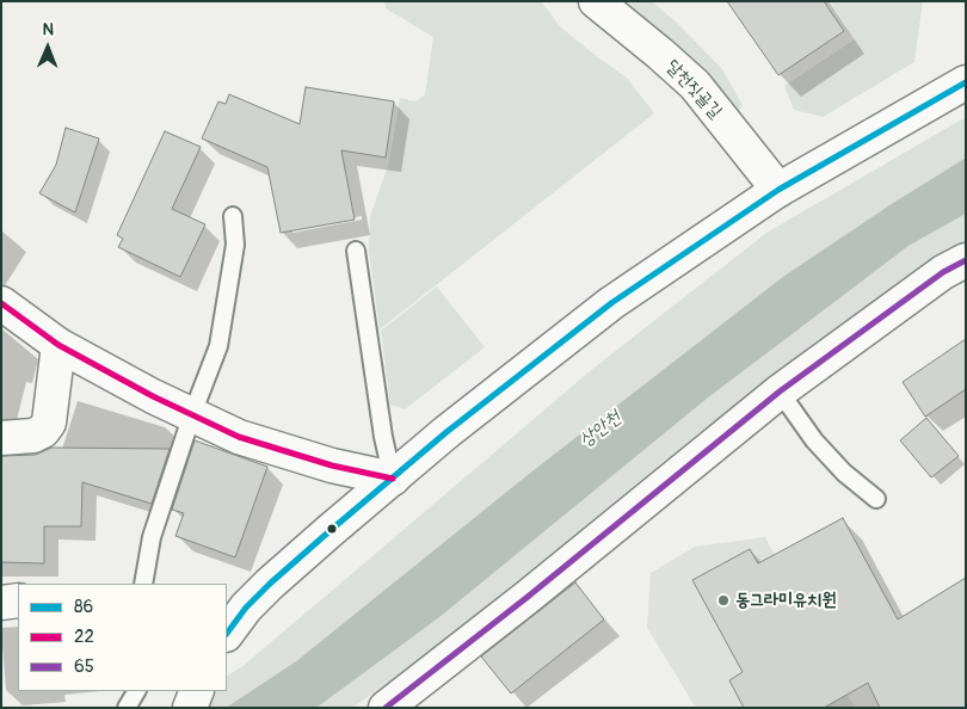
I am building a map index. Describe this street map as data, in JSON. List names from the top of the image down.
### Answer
{
  "streets": {
    "street": ["달천짓골길"]
  },
  "water": ["상안천"],
  "places": ["동그라미유치원"],
  "lines": ["transit line 86", "transit line 65", "transit line 22"],
  "legend": ["86", "22", "65"],
  "north": "top"
}
